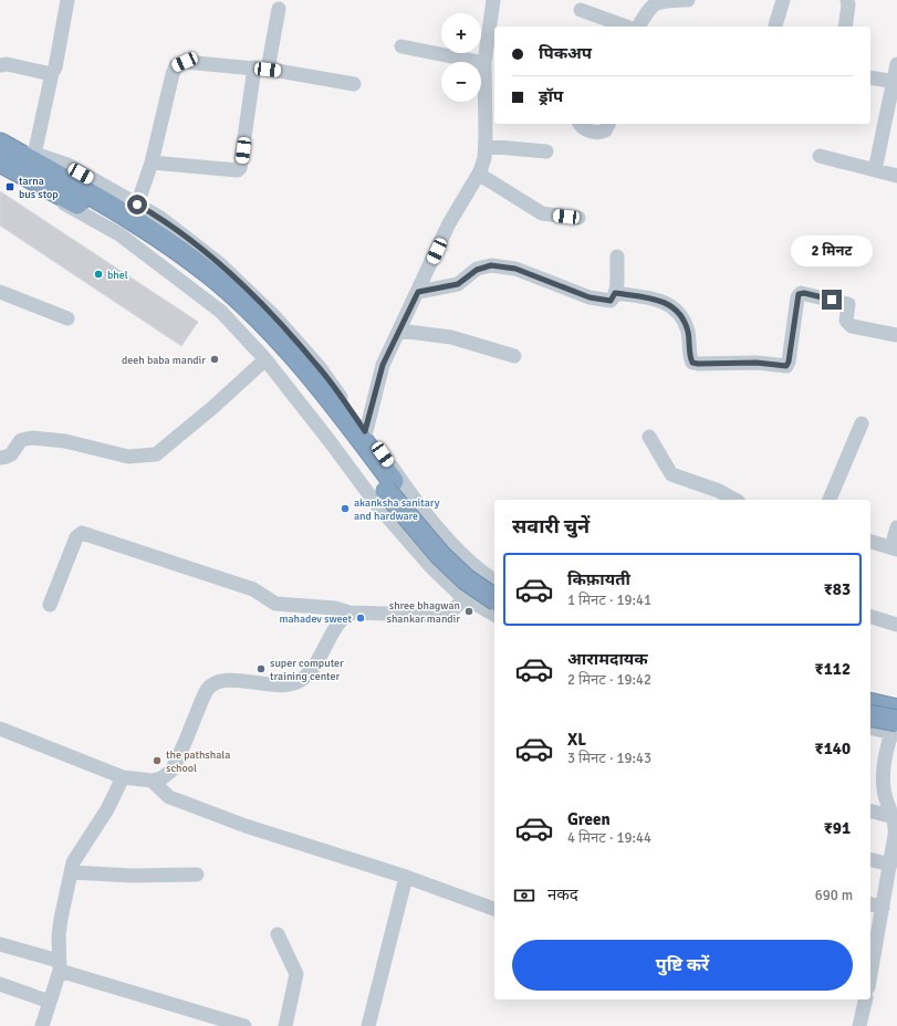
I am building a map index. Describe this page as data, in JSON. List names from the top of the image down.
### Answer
{
  "places": {
    "transit": ["tarna bus stop"],
    "other": [
      "bhel",
      "deeh baba mandir",
      "akanksha sanitary and hardware",
      "shree bhagwan shankar mandir",
      "mahadev sweet",
      "super computer training center",
      "the pathshala school"
    ]
  },
  "page": {
    "map_buttons": ["+", "−"],
    "banner": ["पिकअप", "ड्रॉप"],
    "bubble": "2 मिनट",
    "heading": "सवारी चुनें",
    "list": [
      {
        "name": "किफ़ायती",
        "note": "1 मिनट · 19:41",
        "value": "₹83"
      },
      {
        "name": "आरामदायक",
        "note": "2 मिनट · 19:42",
        "value": "₹112"
      },
      {
        "name": "XL",
        "note": "3 मिनट · 19:43",
        "value": "₹140"
      },
      {
        "name": "Green",
        "note": "4 मिनट · 19:44",
        "value": "₹91"
      }
    ],
    "pay": ["नकद", "690 m"],
    "buttons": "पुष्टि करें"
  }
}
